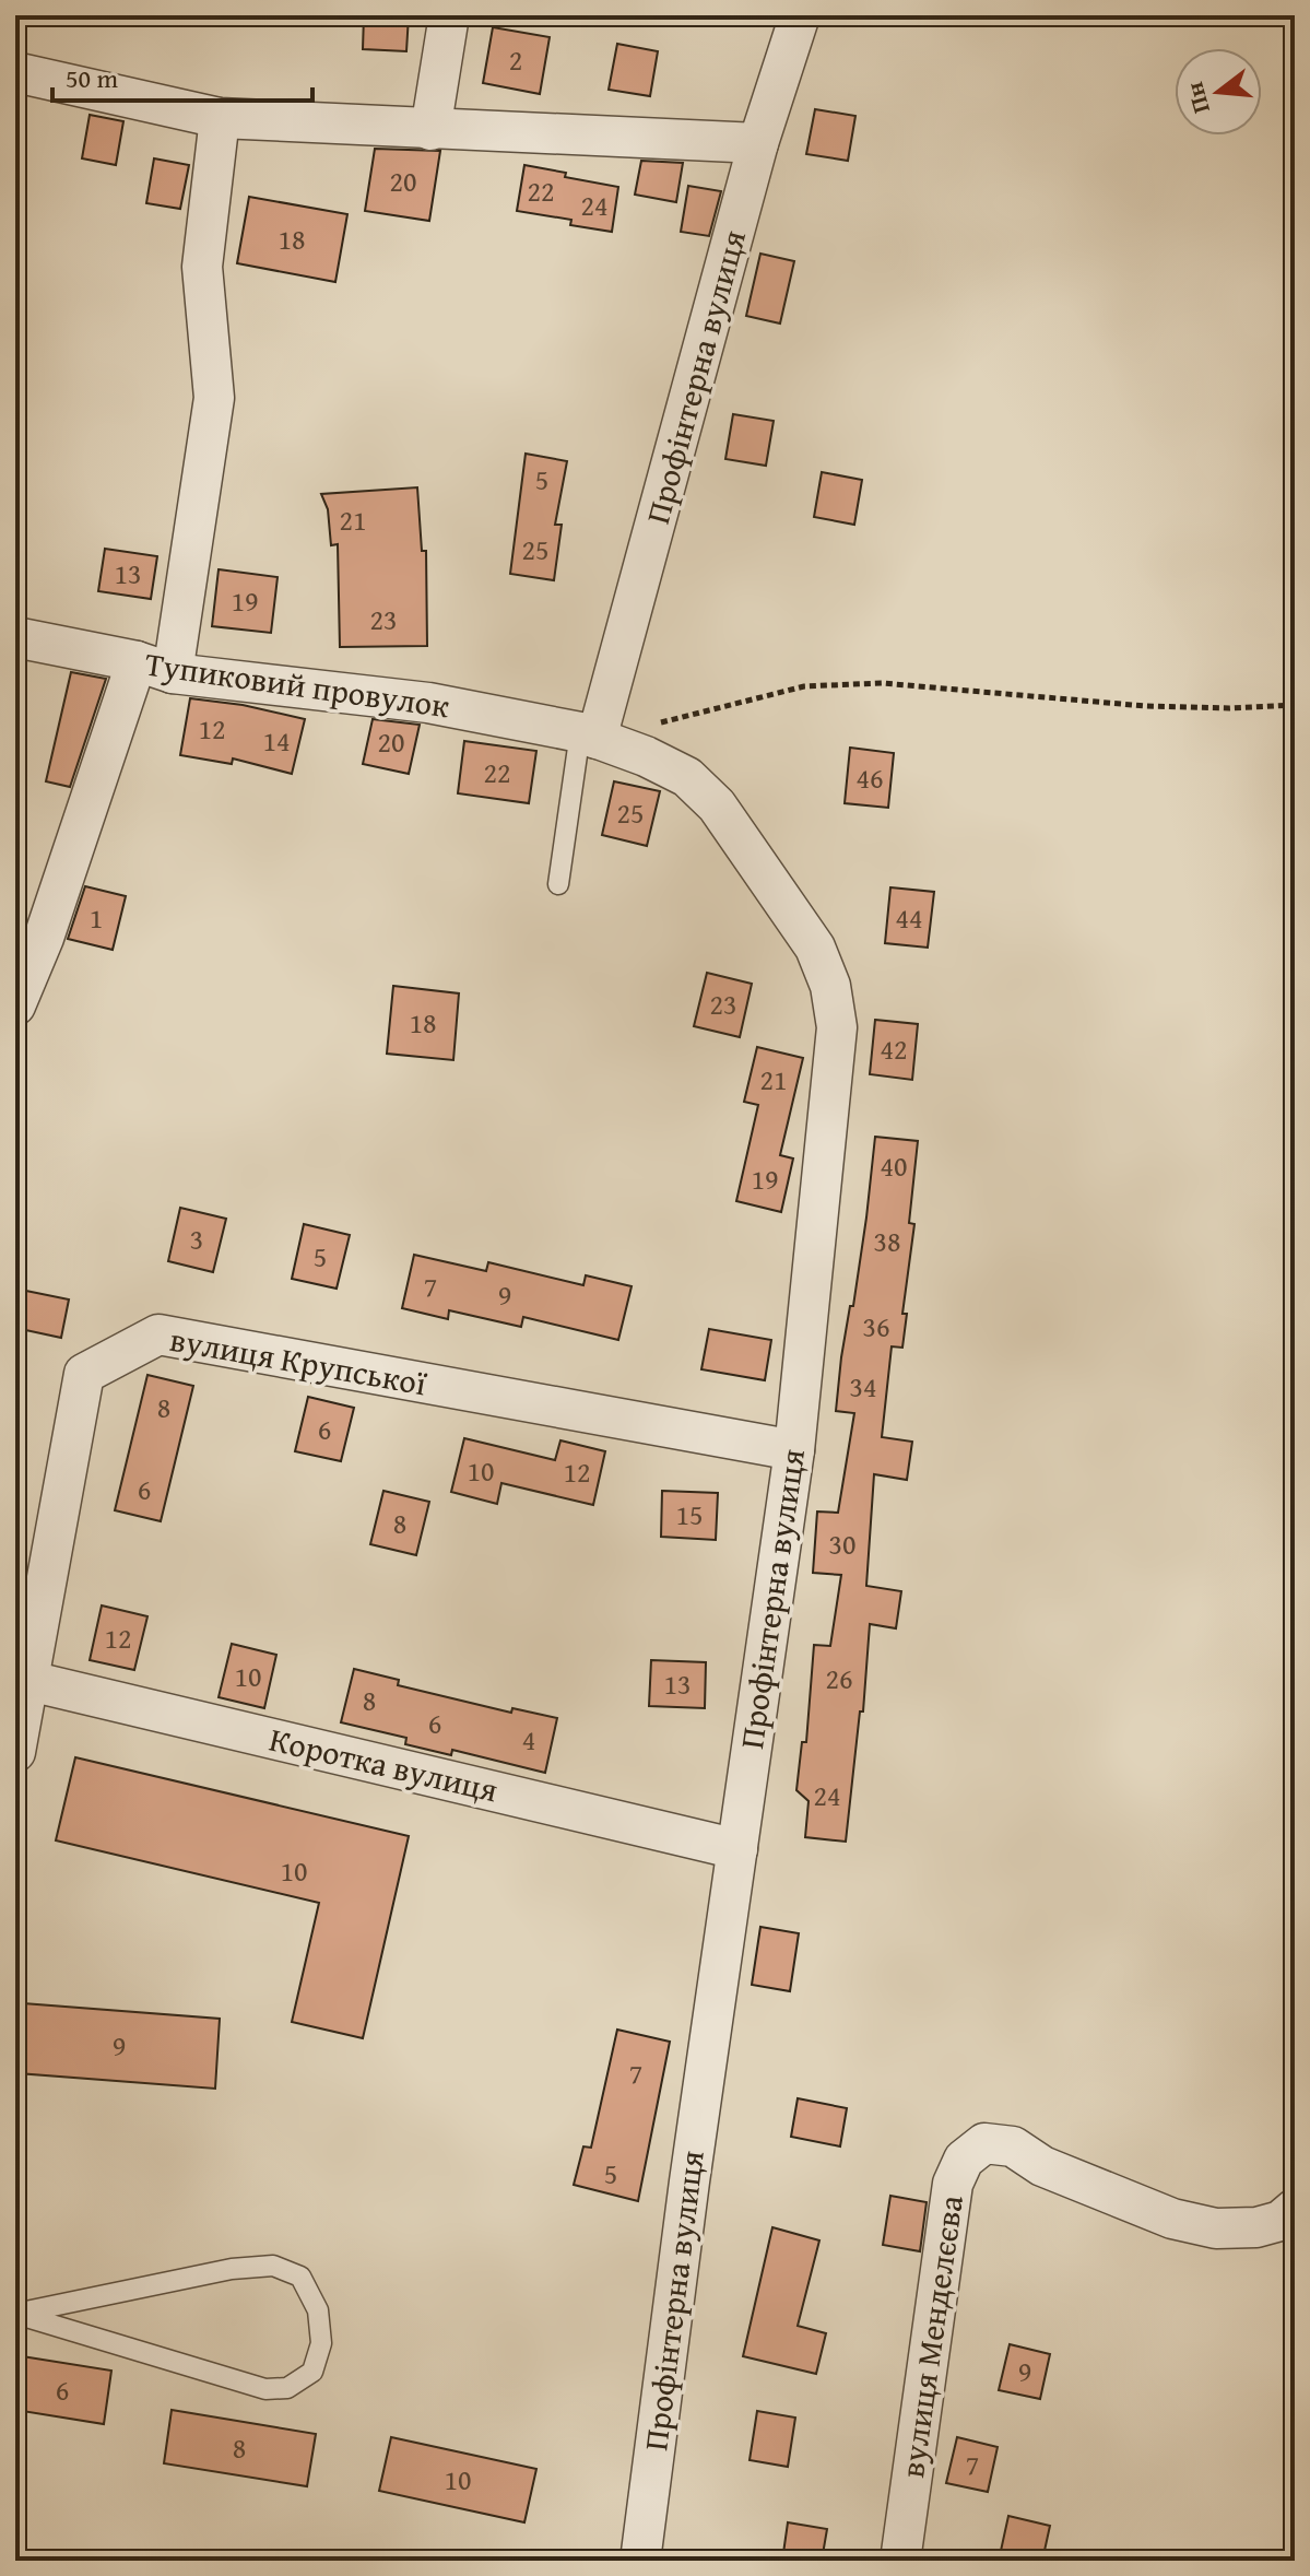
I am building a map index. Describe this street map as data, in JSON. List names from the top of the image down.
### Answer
{
  "streets": {
    "street": [
      "Профінтерна вулиця",
      "Тупиковий провулок",
      "вулиця Крупської",
      "Коротка вулиця",
      "вулиця Менделєєва"
    ]
  },
  "crossings": [
    ["Профінтерна вулиця", "Тупиковий провулок"],
    ["Профінтерна вулиця", "вулиця Крупської"],
    ["Профінтерна вулиця", "Коротка вулиця"],
    ["вулиця Крупської", "Коротка вулиця"]
  ],
  "house_numbers": [
    "2",
    "20",
    "22",
    "24",
    "18",
    "5",
    "21",
    "25",
    "13",
    "19",
    "23",
    "12",
    "14",
    "20",
    "22",
    "46",
    "25",
    "1",
    "44",
    "23",
    "18",
    "42",
    "21",
    "40",
    "19",
    "3",
    "38",
    "5",
    "7",
    "9",
    "36",
    "34",
    "8",
    "6",
    "10",
    "12",
    "6",
    "15",
    "8",
    "30",
    "12",
    "10",
    "26",
    "13",
    "8",
    "6",
    "4",
    "24",
    "10",
    "9",
    "7",
    "5",
    "9",
    "6",
    "8",
    "7",
    "10"
  ],
  "scale_bar": "50 m",
  "north": "left"
}
